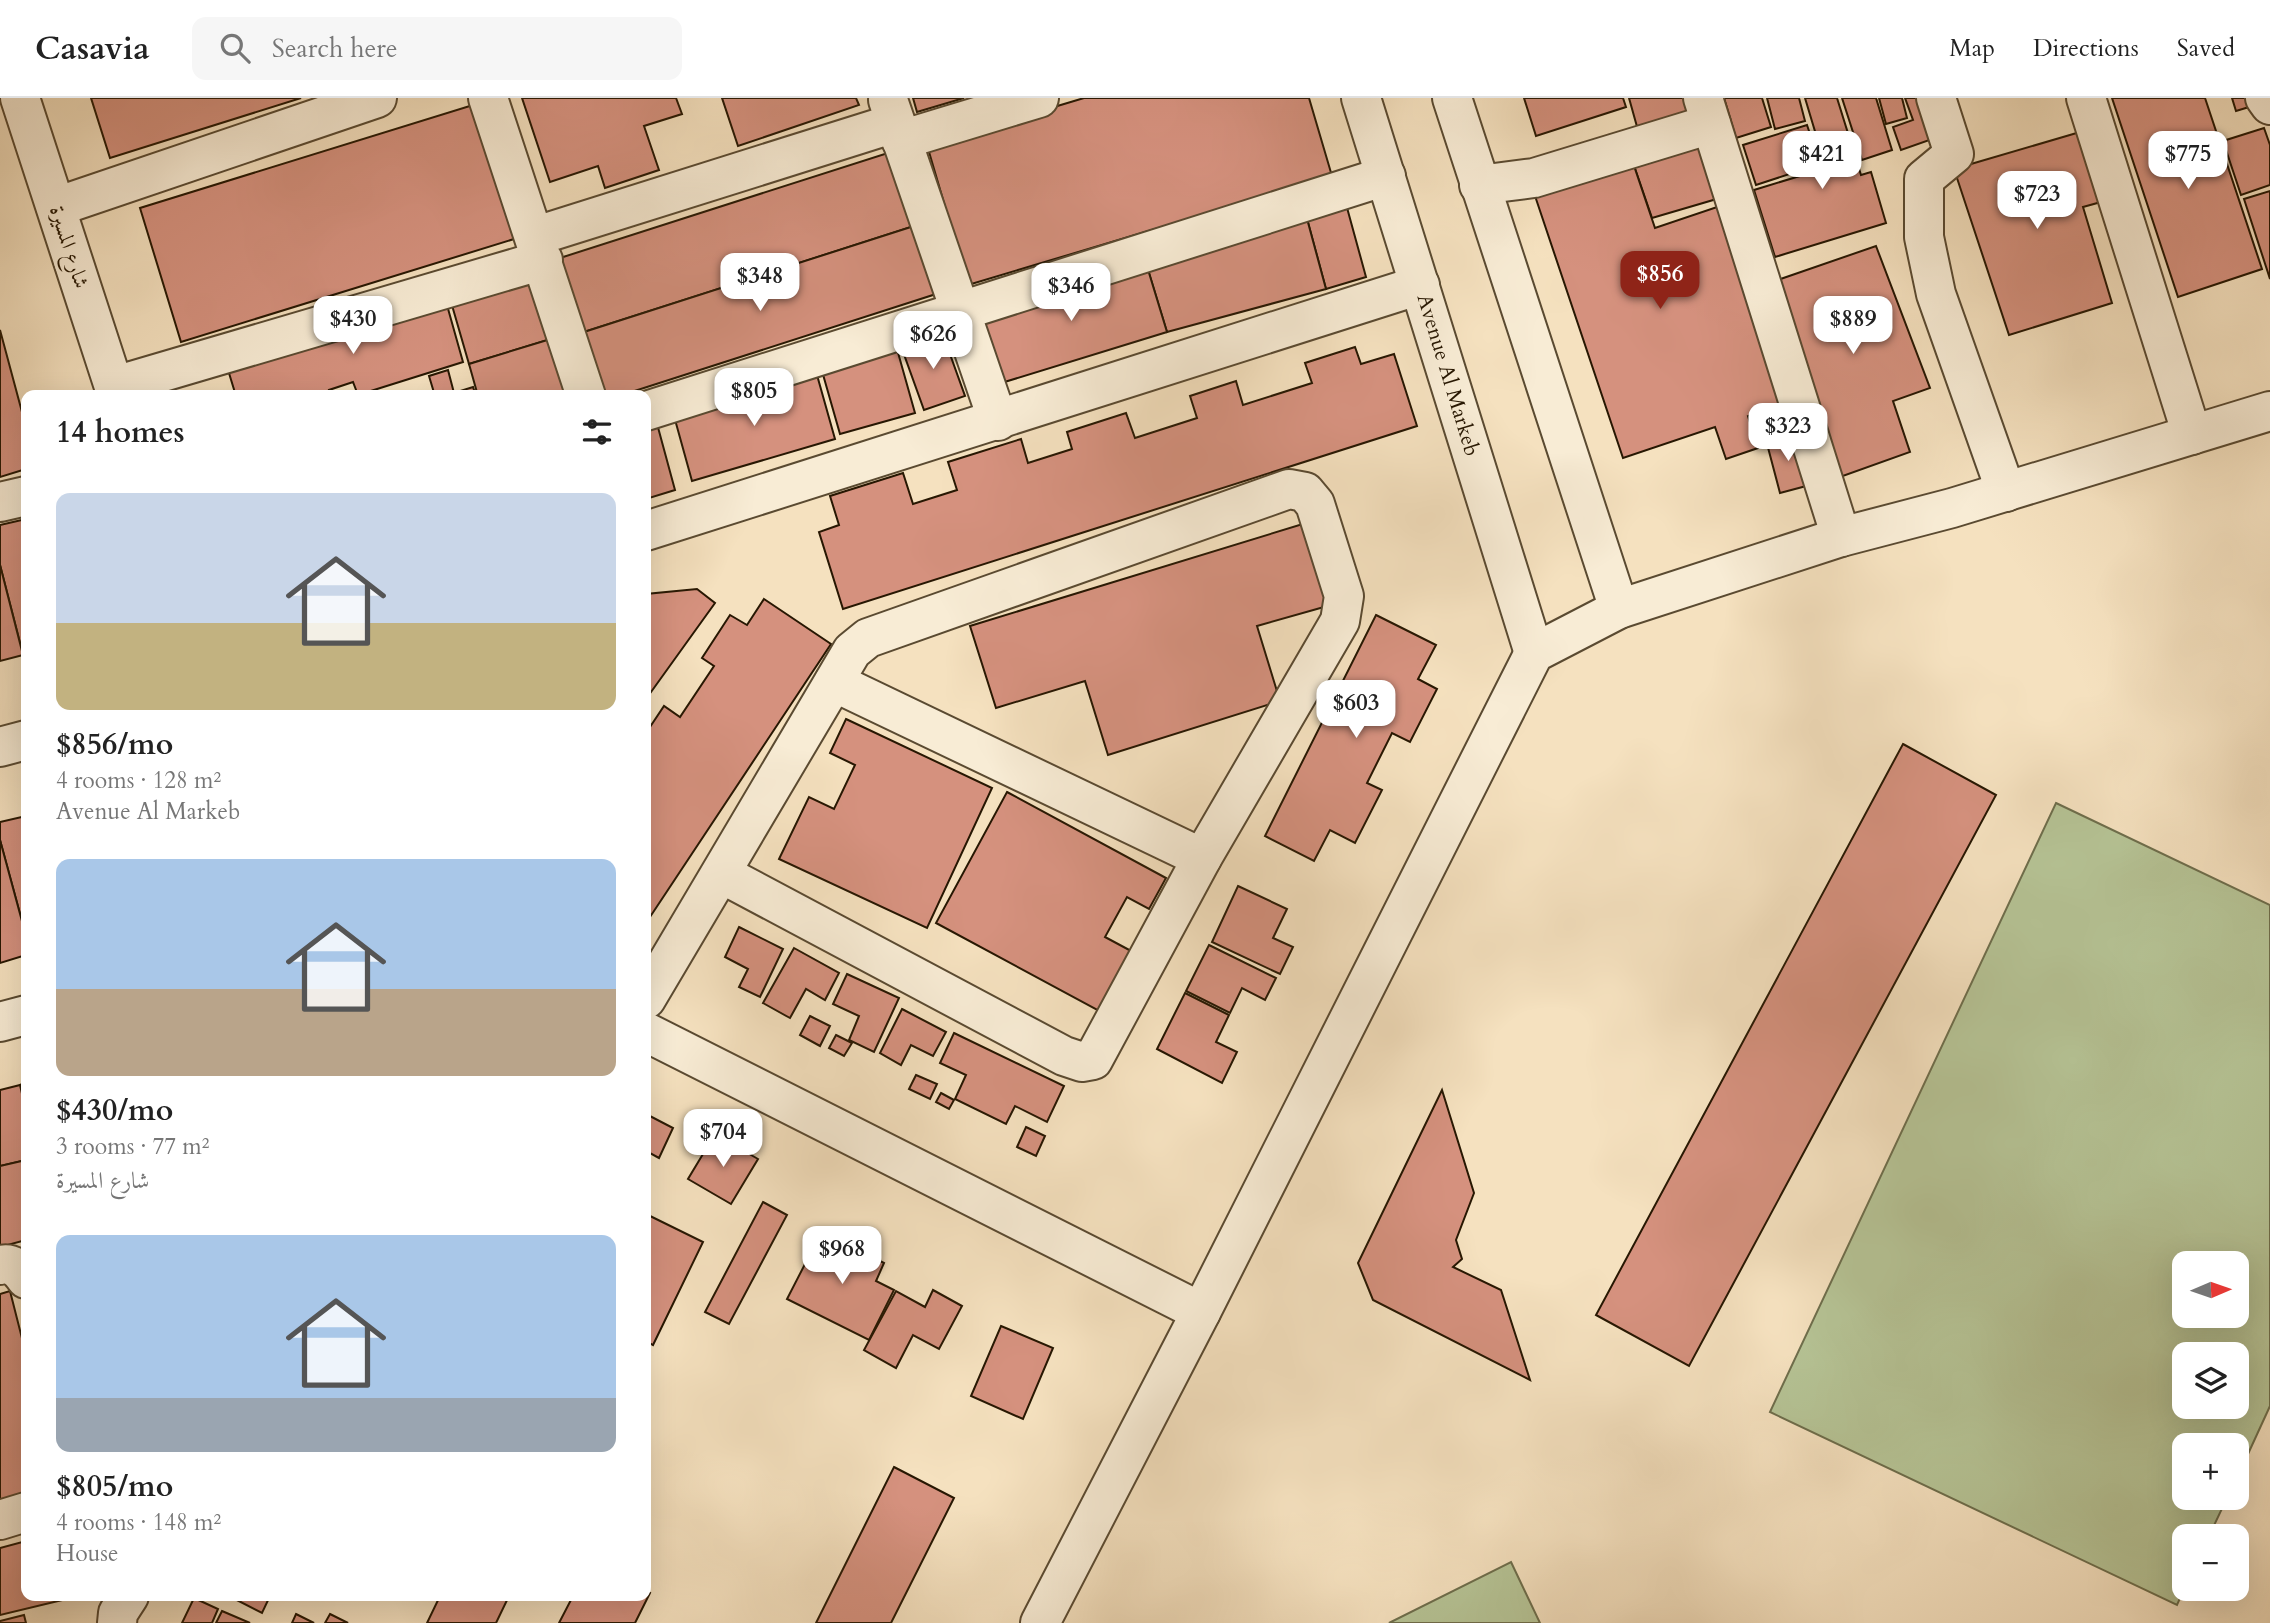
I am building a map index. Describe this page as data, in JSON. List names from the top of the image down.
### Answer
{
  "streets": {
    "street": ["شارع المسيرة", "Avenue Al Markeb"]
  },
  "north": "right",
  "page": {
    "header": "Casavia",
    "search": "Search here",
    "nav": ["Map", "Directions", "Saved"],
    "price": [
      "$421",
      "$775",
      "$723",
      "$856",
      "$348",
      "$346",
      "$430",
      "$889",
      "$626",
      "$805",
      "$323",
      "$603",
      "$704",
      "$968"
    ],
    "heading": "14 homes",
    "list": [
      {
        "name": "$856/mo",
        "note": "4 rooms · 128 m² · Avenue Al Markeb"
      },
      {
        "name": "$430/mo",
        "note": "3 rooms · 77 m² · شارع المسيرة"
      },
      {
        "name": "$805/mo",
        "note": "4 rooms · 148 m² · House"
      }
    ],
    "map_buttons": ["+", "−"]
  }
}
